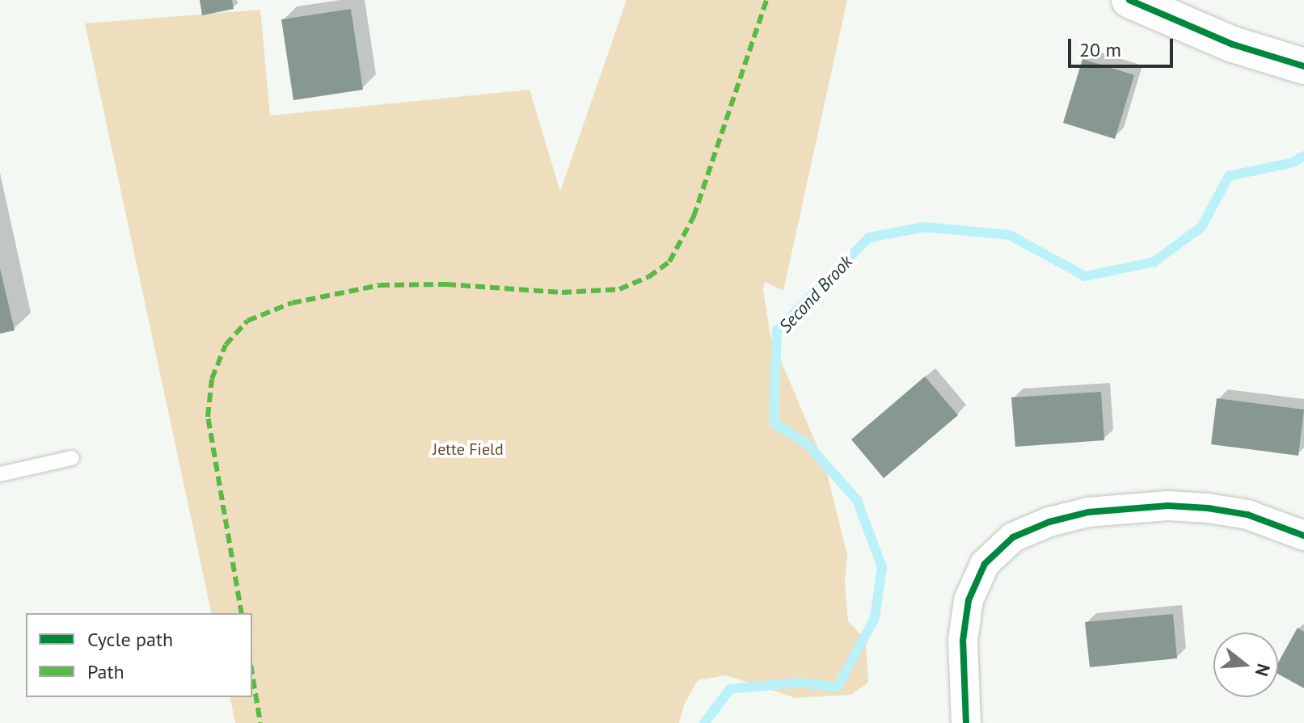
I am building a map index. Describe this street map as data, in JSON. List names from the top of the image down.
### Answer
{
  "water": ["Second Brook"],
  "parks": ["Jette Field"],
  "legend": ["Cycle path", "Path"],
  "scale_bar": "20 m",
  "north": "right"
}
